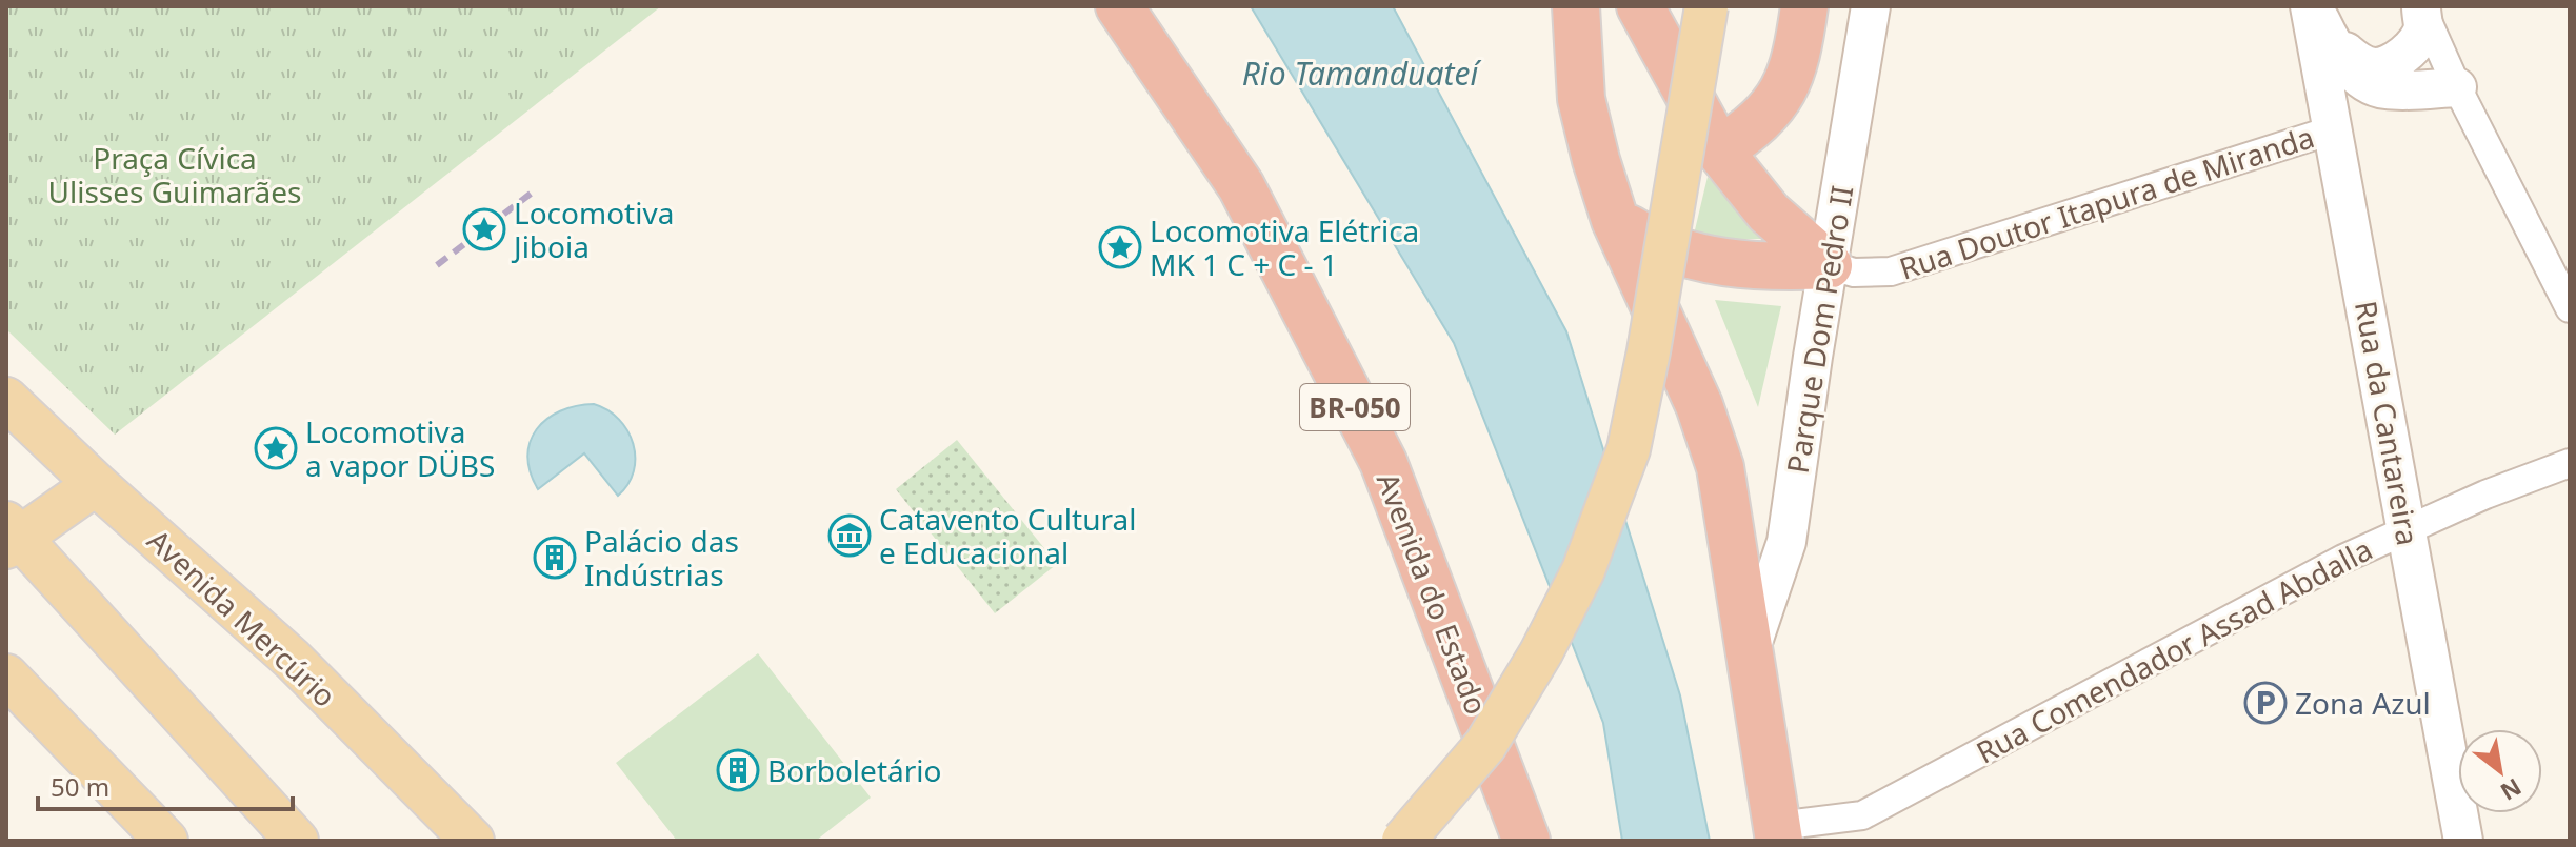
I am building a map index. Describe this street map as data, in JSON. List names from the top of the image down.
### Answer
{
  "streets": {
    "highway": ["BR-050", "Avenida do Estado"],
    "main road": ["Avenida Mercúrio"],
    "street": [
      "Rua Doutor Itapura de Miranda",
      "Parque Dom Pedro II",
      "Rua da Cantareira",
      "Rua Comendador Assad Abdalla"
    ]
  },
  "crossings": [
    ["Rua Doutor Itapura de Miranda", "Parque Dom Pedro II"],
    ["Rua Doutor Itapura de Miranda", "Rua da Cantareira"],
    ["Rua da Cantareira", "Rua Comendador Assad Abdalla"]
  ],
  "water": ["Rio Tamanduateí"],
  "parks": ["Praça Cívica Ulisses Guimarães"],
  "places": {
    "place": ["Locomotiva Jiboia", "Locomotiva Elétrica MK 1 C + C - 1", "Locomotiva a vapor DÜBS"],
    "museum": ["Catavento Cultural e Educacional"],
    "building": ["Palácio das Indústrias", "Borboletário"],
    "parking": ["Zona Azul"]
  },
  "scale_bar": "50 m",
  "north": "bottom right"
}
